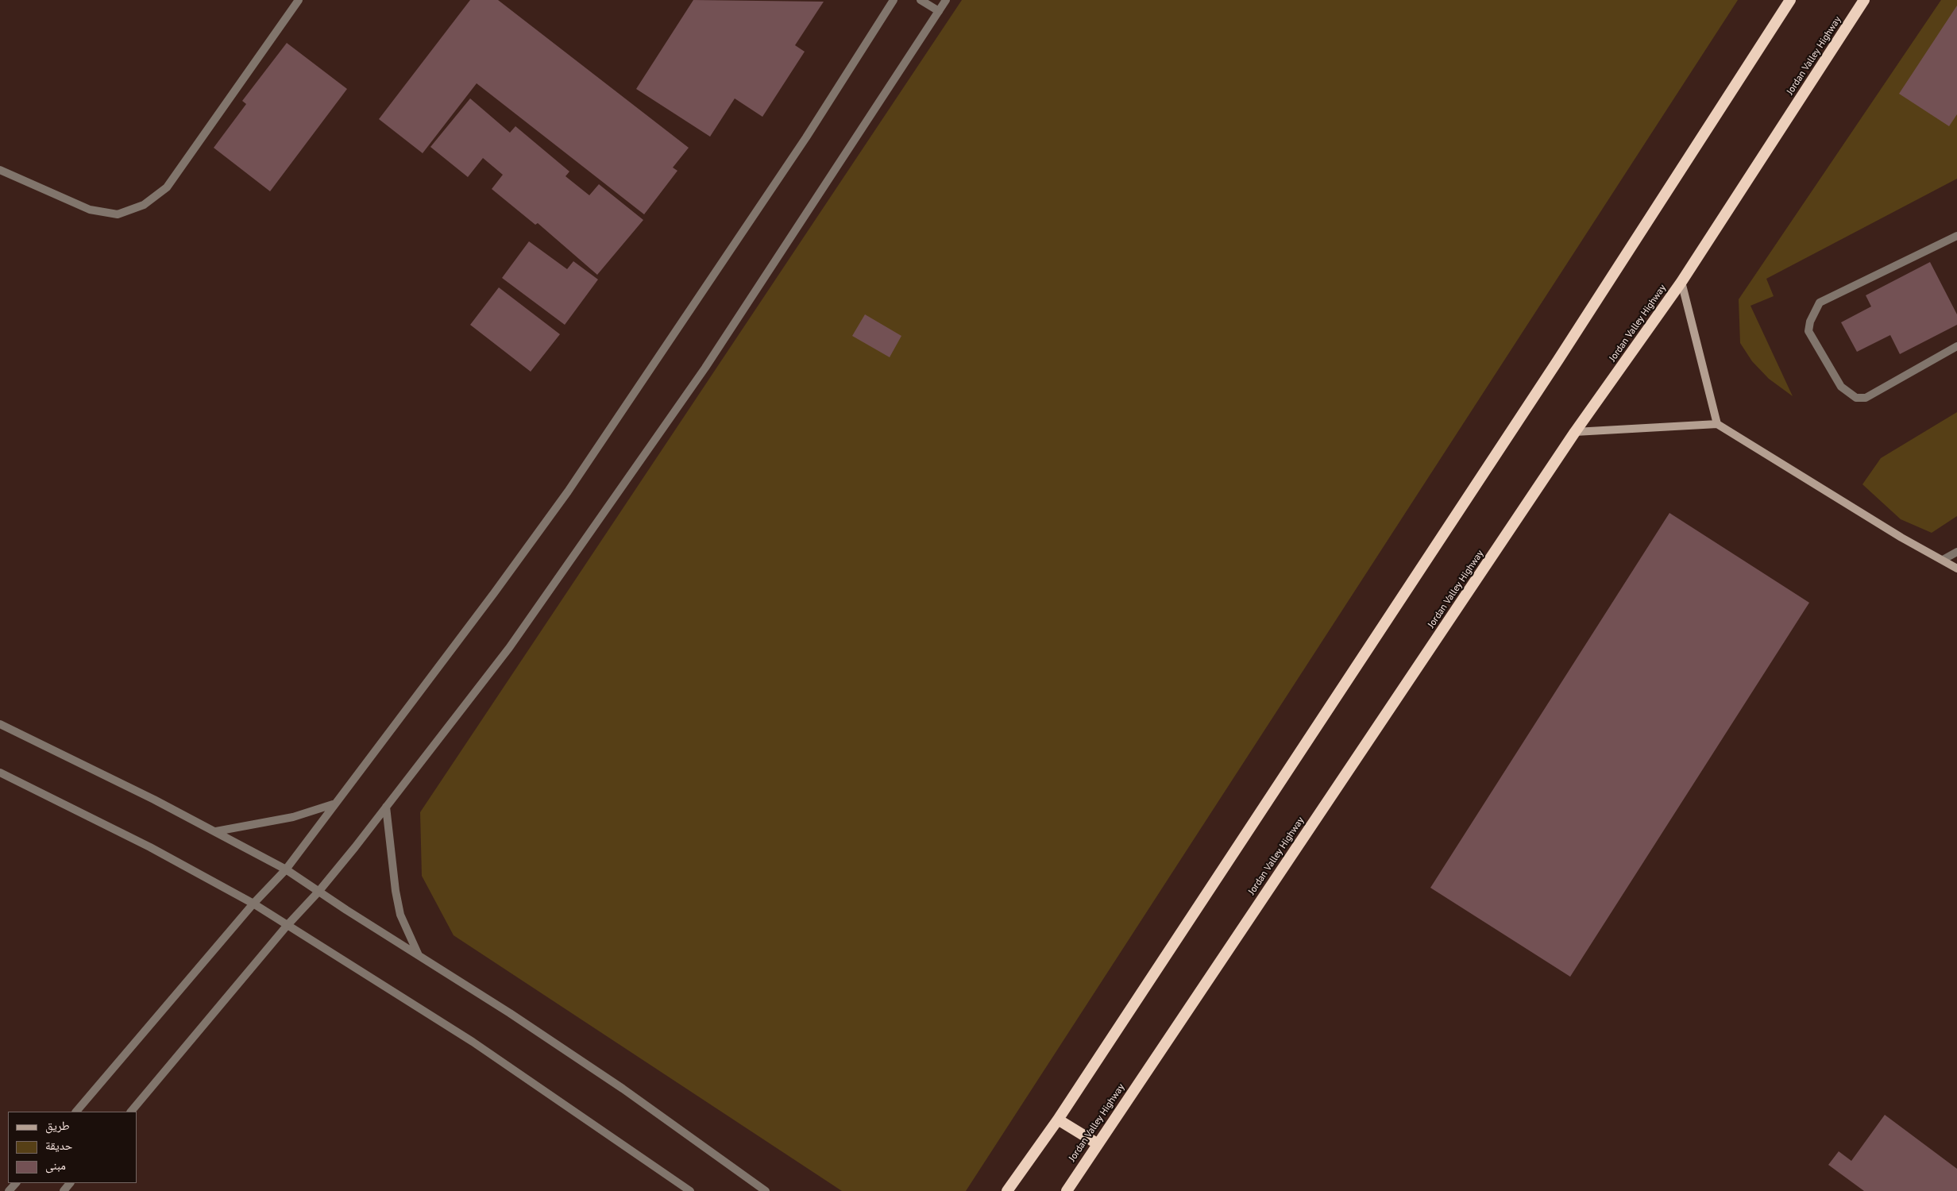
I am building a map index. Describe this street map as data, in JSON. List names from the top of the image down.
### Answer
{
  "streets": {
    "highway": ["Jordan Valley Highway"]
  },
  "legend": ["طريق", "حديقة", "مبنى"]
}
